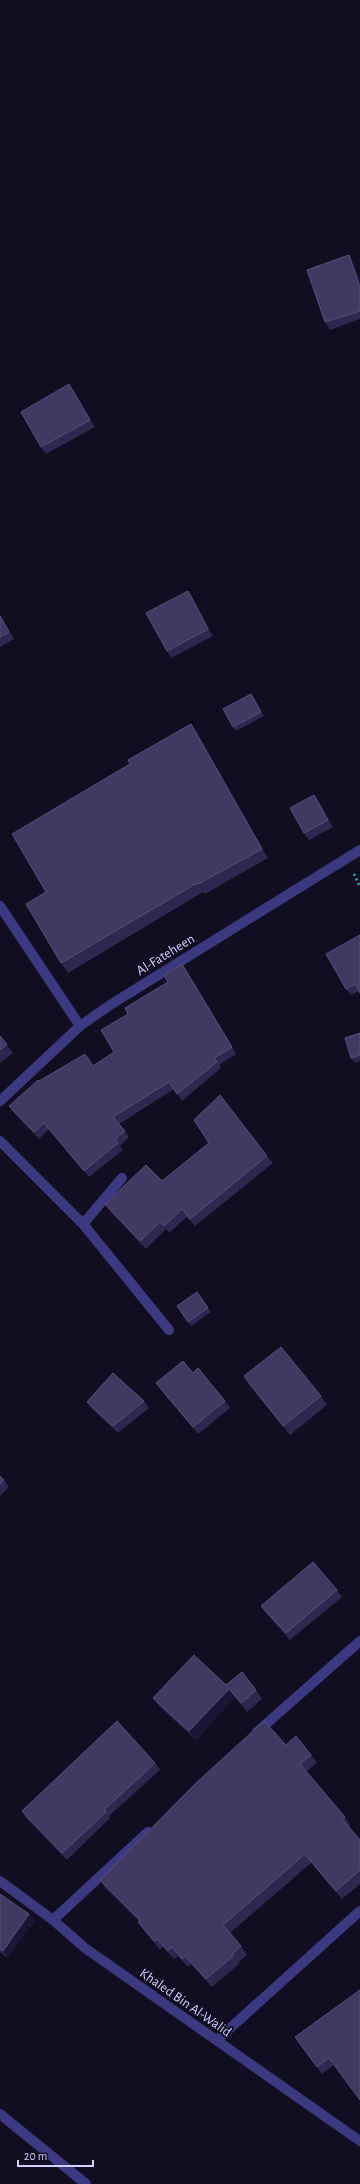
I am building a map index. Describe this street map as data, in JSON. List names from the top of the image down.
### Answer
{
  "streets": {
    "street": ["Al-Fateheen", "Khaled Bin Al-Walid"]
  },
  "scale_bar": "20 m"
}
